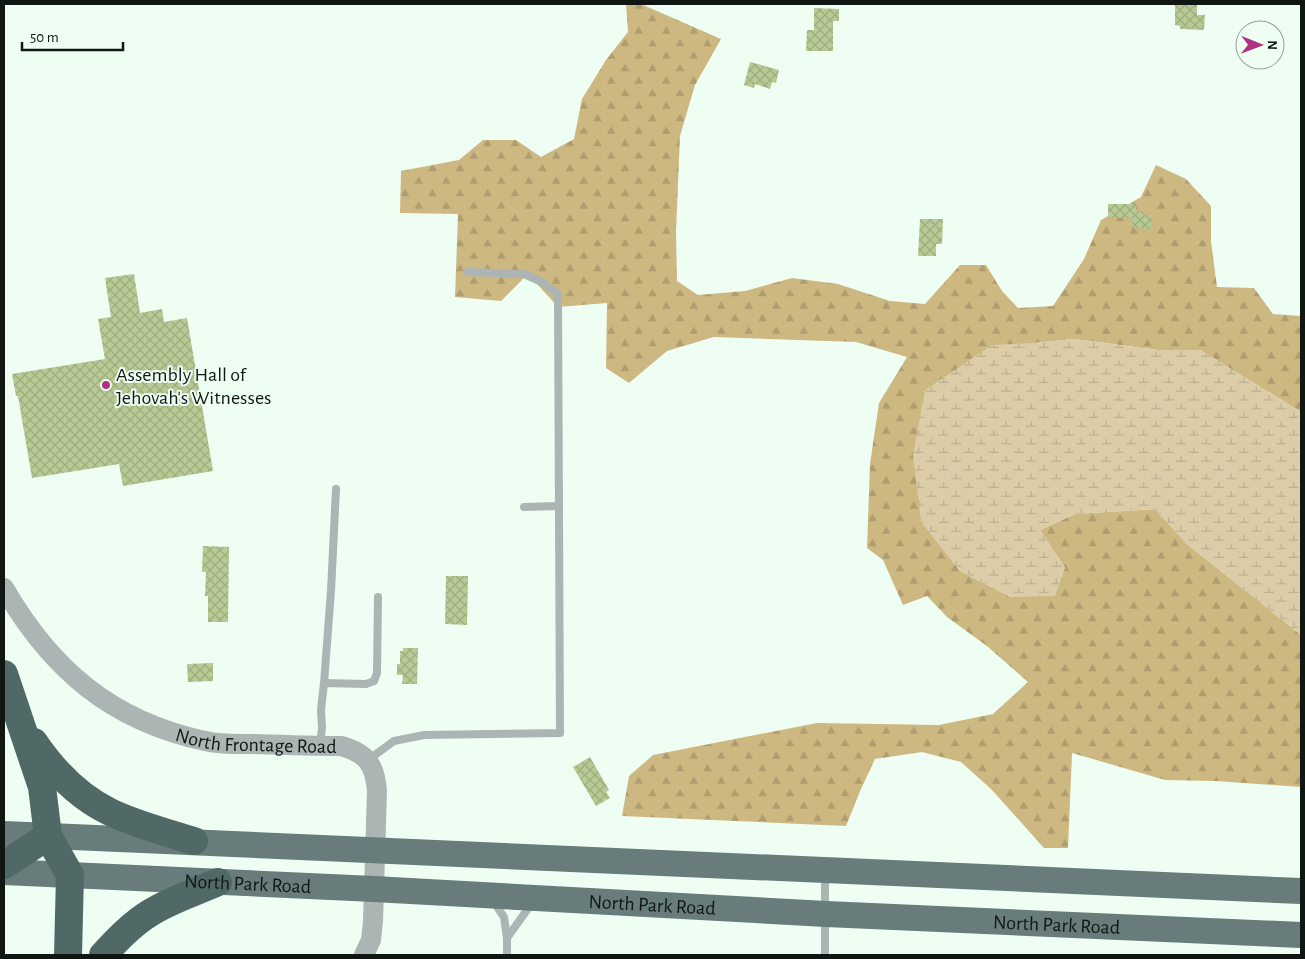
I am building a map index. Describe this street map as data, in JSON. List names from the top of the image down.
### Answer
{
  "streets": {
    "main road": ["North Park Road"],
    "street": ["North Frontage Road"]
  },
  "places": ["Assembly Hall of Jehovah's Witnesses"],
  "scale_bar": "50 m",
  "north": "right"
}
